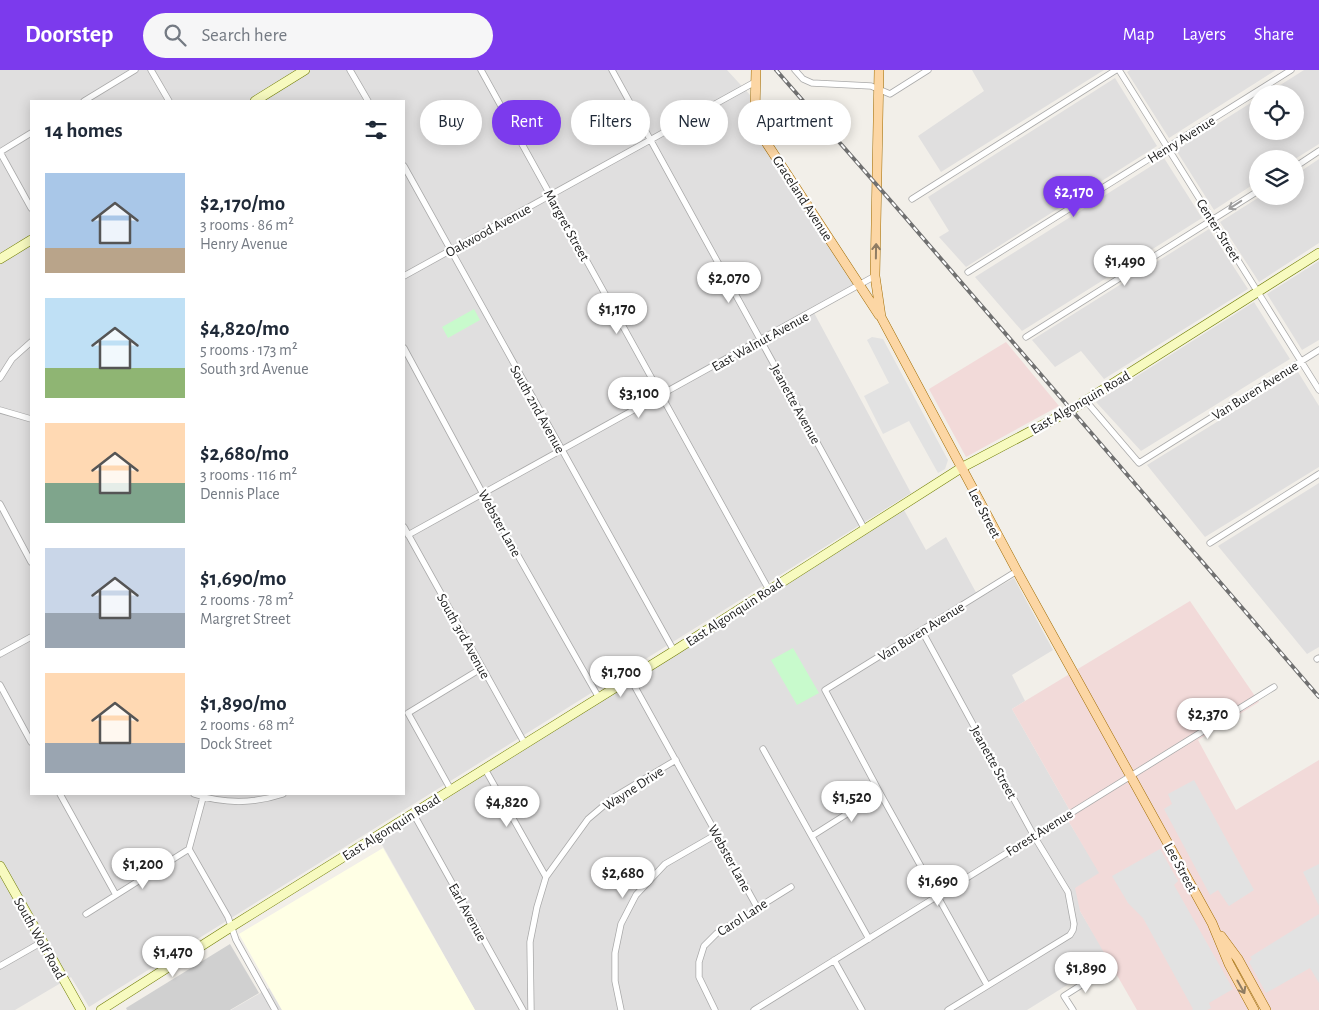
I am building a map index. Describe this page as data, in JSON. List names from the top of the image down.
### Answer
{
  "streets": {
    "main road": ["Graceland Avenue", "Lee Street"],
    "street": [
      "Henry Avenue",
      "Margret Street",
      "Oakwood Avenue",
      "Center Street",
      "East Walnut Avenue",
      "Van Buren Avenue",
      "East Algonquin Road",
      "Jeanette Avenue",
      "South 2nd Avenue",
      "Webster Lane",
      "South 3rd Avenue",
      "Jeanette Street",
      "Wayne Drive",
      "Forest Avenue",
      "Earl Avenue",
      "Carol Lane",
      "South Wolf Road"
    ]
  },
  "crossings": [
    ["Henry Avenue", "Center Street"],
    ["Graceland Avenue", "Oakwood Avenue"],
    ["Graceland Avenue", "East Walnut Avenue"],
    ["Graceland Avenue", "Lee Street"],
    ["Margret Street", "Oakwood Avenue"],
    ["Margret Street", "East Walnut Avenue"],
    ["Margret Street", "East Algonquin Road"],
    ["Oakwood Avenue", "Jeanette Avenue"],
    ["Oakwood Avenue", "South 2nd Avenue"],
    ["Center Street", "Van Buren Avenue"],
    ["Center Street", "East Algonquin Road"],
    ["East Walnut Avenue", "Jeanette Avenue"],
    ["East Walnut Avenue", "South 2nd Avenue"],
    ["East Walnut Avenue", "Lee Street"],
    ["East Walnut Avenue", "Webster Lane"],
    ["East Walnut Avenue", "South 3rd Avenue"],
    ["Van Buren Avenue", "East Algonquin Road"],
    ["Van Buren Avenue", "Lee Street"],
    ["Van Buren Avenue", "Jeanette Street"],
    ["East Algonquin Road", "Jeanette Avenue"],
    ["East Algonquin Road", "South 2nd Avenue"],
    ["East Algonquin Road", "Lee Street"],
    ["East Algonquin Road", "Webster Lane"],
    ["East Algonquin Road", "South 3rd Avenue"],
    ["East Algonquin Road", "Earl Avenue"],
    ["Lee Street", "Forest Avenue"],
    ["Webster Lane", "Wayne Drive"],
    ["Webster Lane", "Carol Lane"],
    ["Jeanette Street", "Forest Avenue"]
  ],
  "page": {
    "header": "Doorstep",
    "search": "Search here",
    "nav": ["Map", "Layers", "Share"],
    "chip": [
      "Buy",
      "Rent",
      "Filters",
      "New",
      "Apartment"
    ],
    "heading": "14 homes",
    "list": [
      {
        "name": "$2,170/mo",
        "note": "3 rooms · 86 m² · Henry Avenue"
      },
      {
        "name": "$4,820/mo",
        "note": "5 rooms · 173 m² · South 3rd Avenue"
      },
      {
        "name": "$2,680/mo",
        "note": "3 rooms · 116 m² · Dennis Place"
      },
      {
        "name": "$1,690/mo",
        "note": "2 rooms · 78 m² · Margret Street"
      },
      {
        "name": "$1,890/mo",
        "note": "2 rooms · 68 m² · Dock Street"
      }
    ],
    "price": [
      "$2,170",
      "$1,490",
      "$2,070",
      "$1,170",
      "$3,100",
      "$1,700",
      "$2,370",
      "$1,520",
      "$4,820",
      "$1,200",
      "$2,680",
      "$1,690",
      "$1,470",
      "$1,890"
    ]
  }
}
